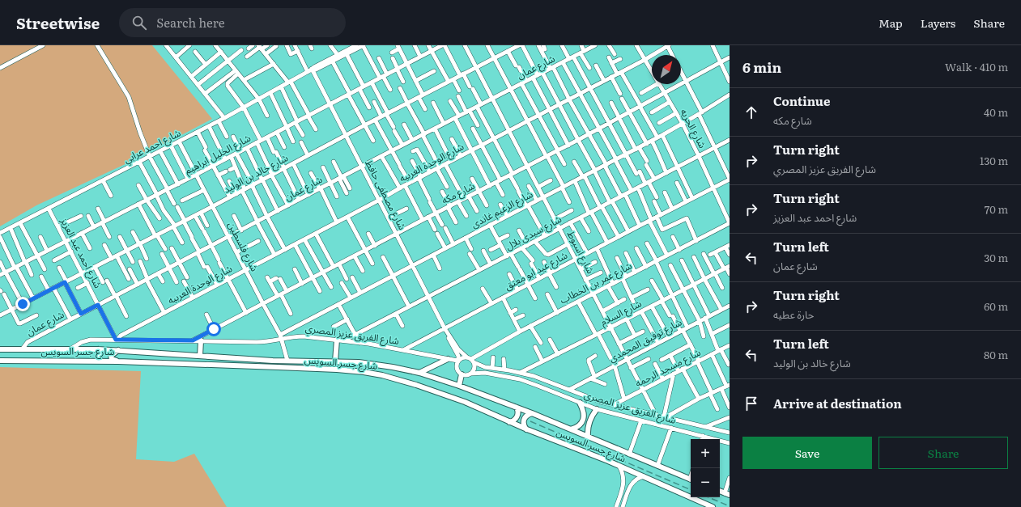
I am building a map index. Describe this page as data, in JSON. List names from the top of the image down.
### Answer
{
  "streets": {
    "main road": ["شارع جسر السويس"],
    "street": [
      "شارع عمان",
      "شارع الحريه",
      "شارع احمد عرابي",
      "شارع الخليل ابراهيم",
      "شارع الوحدة العربيه",
      "شارع خالد بن الوليد",
      "شارع مكه",
      "شارع مصطفى حافظ",
      "شارع الزعيم غاندى",
      "شارع سيدى بلال",
      "شارع فلسطين",
      "شارع اسيوط",
      "شارع احمد عبد العزيز",
      "شارع عيد ابو معتق",
      "شارع عمر بن الخطاب",
      "شارع السلام",
      "شارع الفريق عزيز المصري",
      "شارع توفيق المحمدي",
      "شارع مسجد الرحمه"
    ]
  },
  "crossings": [
    ["شارع عمان", "شارع مصطفى حافظ"],
    ["شارع عمان", "شارع فلسطين"],
    ["شارع عمان", "شارع اسيوط"],
    ["شارع عمان", "شارع احمد عبد العزيز"],
    ["شارع عمان", "شارع جسر السويس"],
    ["شارع الحريه", "شارع الوحدة العربيه"],
    ["شارع الحريه", "شارع مكه"],
    ["شارع الحريه", "شارع الزعيم غاندى"],
    ["شارع الحريه", "شارع سيدى بلال"],
    ["شارع الحريه", "شارع عيد ابو معتق"],
    ["شارع الحريه", "شارع عمر بن الخطاب"],
    ["شارع احمد عرابي", "شارع مصطفى حافظ"],
    ["شارع احمد عرابي", "شارع فلسطين"],
    ["شارع احمد عرابي", "شارع احمد عبد العزيز"],
    ["شارع الخليل ابراهيم", "شارع مصطفى حافظ"],
    ["شارع الخليل ابراهيم", "شارع فلسطين"],
    ["شارع الخليل ابراهيم", "شارع احمد عبد العزيز"],
    ["شارع الوحدة العربيه", "شارع مصطفى حافظ"],
    ["شارع الوحدة العربيه", "شارع فلسطين"],
    ["شارع الوحدة العربيه", "شارع اسيوط"],
    ["شارع الوحدة العربيه", "شارع احمد عبد العزيز"],
    ["شارع الوحدة العربيه", "شارع الفريق عزيز المصري"],
    ["شارع خالد بن الوليد", "شارع مصطفى حافظ"],
    ["شارع خالد بن الوليد", "شارع فلسطين"],
    ["شارع خالد بن الوليد", "شارع اسيوط"],
    ["شارع خالد بن الوليد", "شارع احمد عبد العزيز"],
    ["شارع مكه", "شارع مصطفى حافظ"],
    ["شارع مكه", "شارع فلسطين"],
    ["شارع مكه", "شارع اسيوط"],
    ["شارع مكه", "شارع الفريق عزيز المصري"],
    ["شارع مصطفى حافظ", "شارع الزعيم غاندى"],
    ["شارع مصطفى حافظ", "شارع سيدى بلال"],
    ["شارع مصطفى حافظ", "شارع عيد ابو معتق"],
    ["شارع مصطفى حافظ", "شارع عمر بن الخطاب"],
    ["شارع مصطفى حافظ", "شارع الفريق عزيز المصري"],
    ["شارع الزعيم غاندى", "شارع فلسطين"],
    ["شارع الزعيم غاندى", "شارع اسيوط"],
    ["شارع الزعيم غاندى", "شارع الفريق عزيز المصري"],
    ["شارع سيدى بلال", "شارع اسيوط"],
    ["شارع سيدى بلال", "شارع الفريق عزيز المصري"],
    ["شارع فلسطين", "شارع الفريق عزيز المصري"],
    ["شارع فلسطين", "شارع جسر السويس"],
    ["شارع اسيوط", "شارع عيد ابو معتق"],
    ["شارع اسيوط", "شارع عمر بن الخطاب"],
    ["شارع اسيوط", "شارع السلام"],
    ["شارع اسيوط", "شارع الفريق عزيز المصري"],
    ["شارع اسيوط", "شارع توفيق المحمدي"],
    ["شارع اسيوط", "شارع مسجد الرحمه"],
    ["شارع احمد عبد العزيز", "شارع الفريق عزيز المصري"],
    ["شارع عيد ابو معتق", "شارع الفريق عزيز المصري"],
    ["شارع عمر بن الخطاب", "شارع الفريق عزيز المصري"],
    ["شارع السلام", "شارع الفريق عزيز المصري"],
    ["شارع الفريق عزيز المصري", "شارع توفيق المحمدي"],
    ["شارع الفريق عزيز المصري", "شارع جسر السويس"],
    ["شارع الفريق عزيز المصري", "شارع مسجد الرحمه"]
  ],
  "north": "top right",
  "page": {
    "header": "Streetwise",
    "search": "Search here",
    "nav": ["Map", "Layers", "Share"],
    "heading": ["6 min", "Walk · 410 m"],
    "list": [
      ["Continue", "شارع مكه", "40 m"],
      ["Turn right", "شارع الفريق عزيز المصري", "130 m"],
      ["Turn right", "شارع احمد عبد العزيز", "70 m"],
      ["Turn left", "شارع عمان", "30 m"],
      ["Turn right", "حارة عطيه", "60 m"],
      ["Turn left", "شارع خالد بن الوليد", "80 m"],
      "Arrive at destination"
    ],
    "buttons": ["Save", "Share"],
    "map_buttons": ["+", "−"]
  }
}
